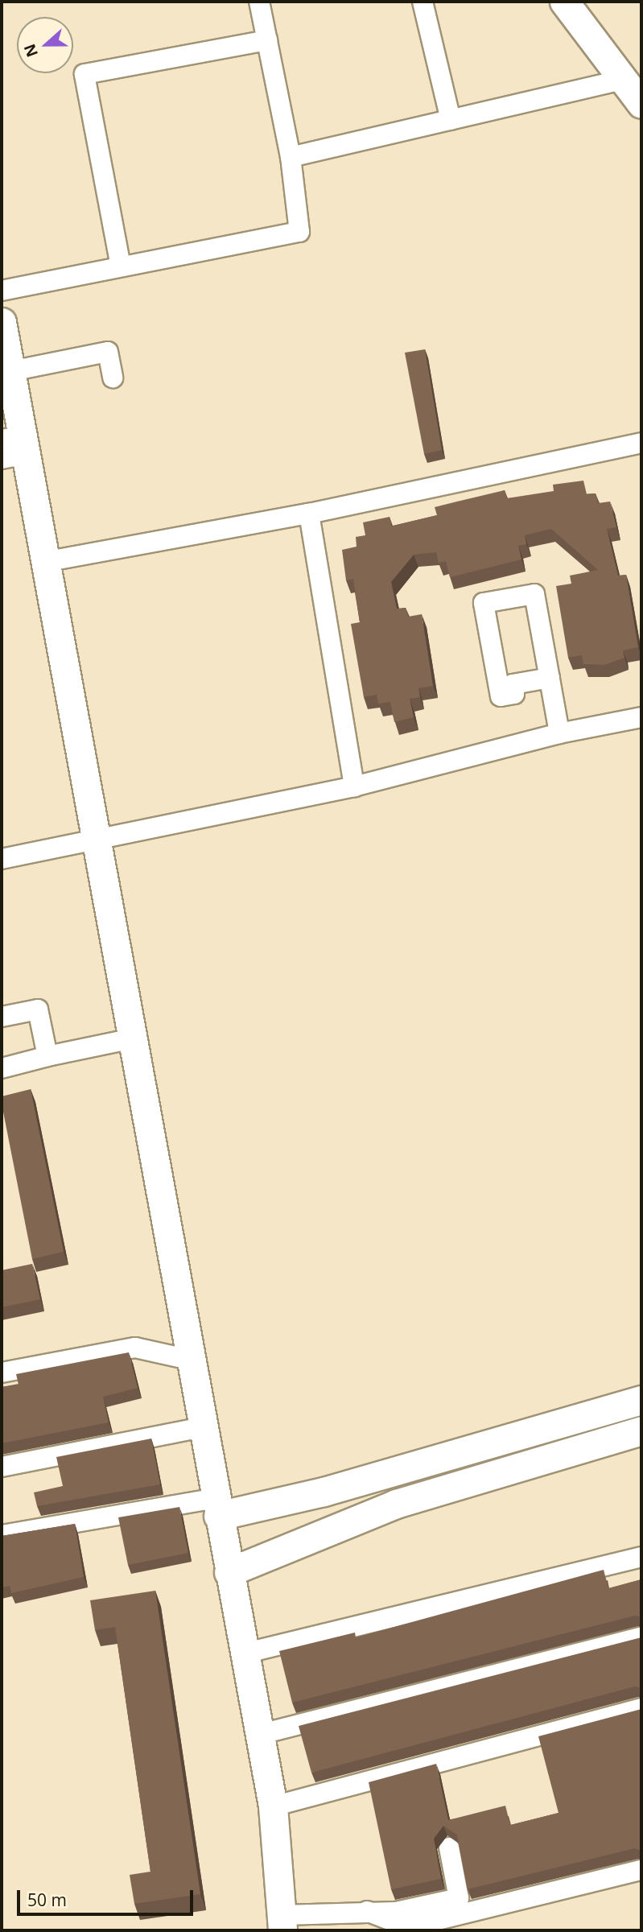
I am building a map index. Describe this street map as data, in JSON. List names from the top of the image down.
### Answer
{
  "scale_bar": "50 m",
  "north": "left"
}
